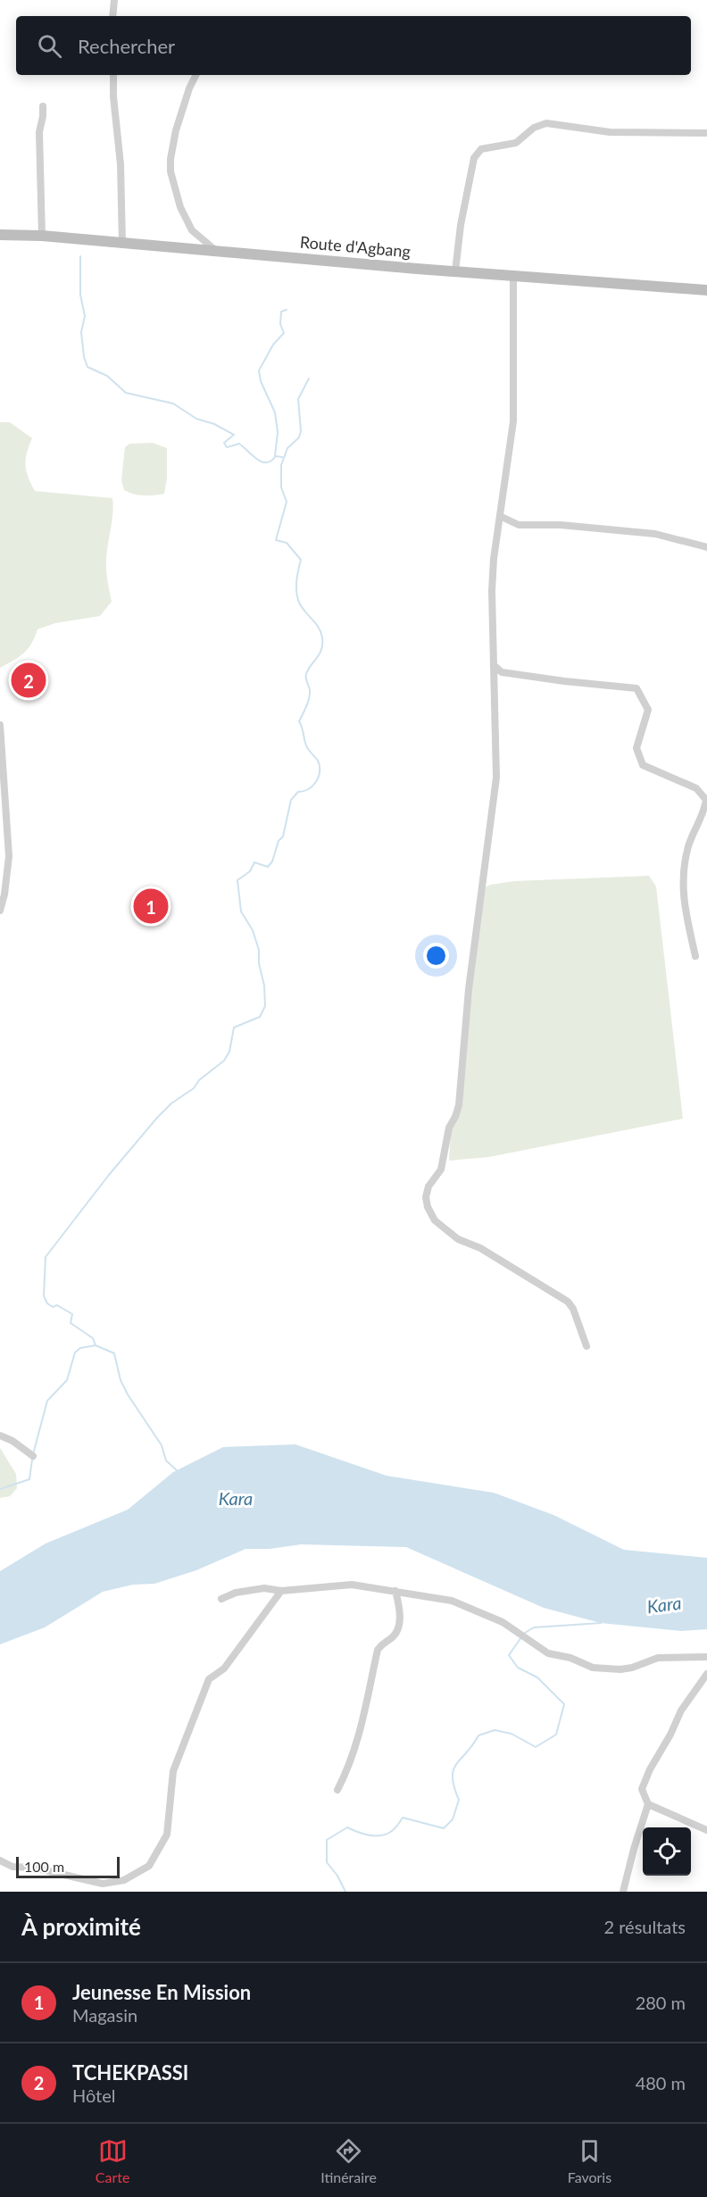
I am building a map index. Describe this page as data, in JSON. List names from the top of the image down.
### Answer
{
  "streets": {
    "main road": ["Route d'Agbang"]
  },
  "water": ["Kara"],
  "scale_bar": "100 m",
  "page": {
    "search": "Rechercher",
    "pins": ["2", "1"],
    "scale": "100 m",
    "heading": ["À proximité", "2 résultats"],
    "list": [
      {
        "mark": "1",
        "name": "Jeunesse En Mission",
        "note": "Magasin",
        "value": "280 m"
      },
      {
        "mark": "2",
        "name": "TCHEKPASSI",
        "note": "Hôtel",
        "value": "480 m"
      }
    ],
    "nav": ["Carte", "Itinéraire", "Favoris"]
  }
}
